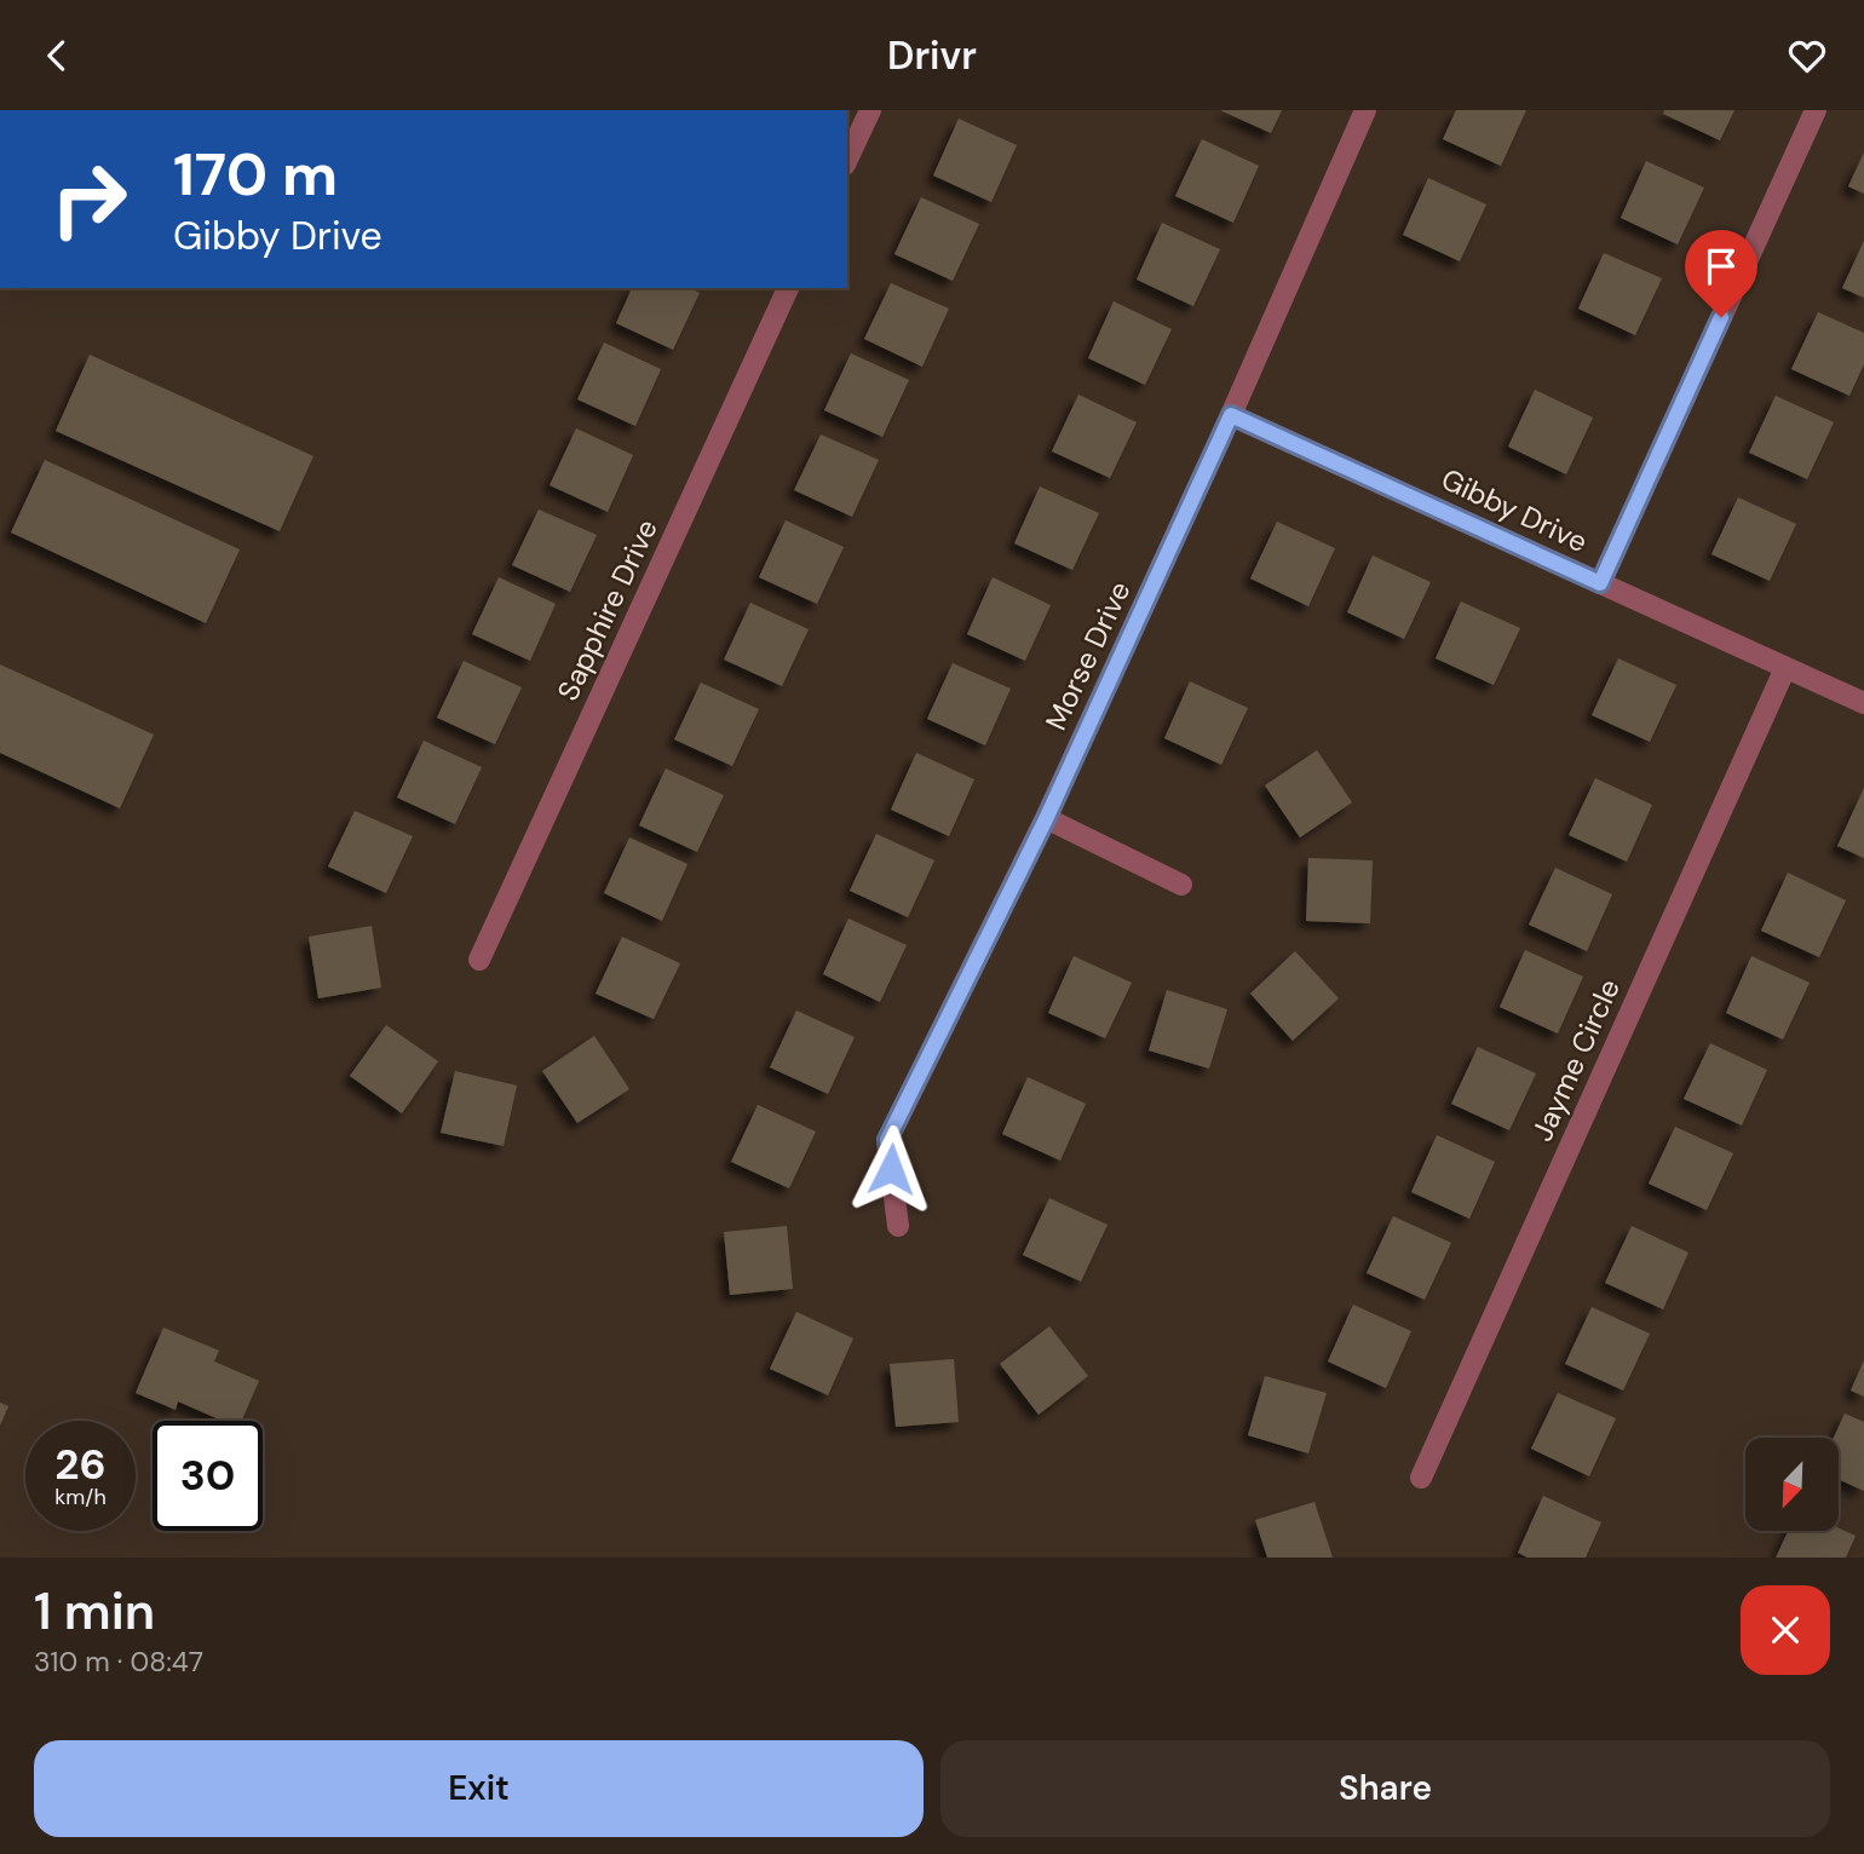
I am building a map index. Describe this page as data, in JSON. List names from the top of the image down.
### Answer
{
  "streets": {
    "street": [
      "Gibby Drive",
      "Sapphire Drive",
      "Morse Drive",
      "Jayme Circle"
    ]
  },
  "crossings": [
    ["Gibby Drive", "Morse Drive"],
    ["Gibby Drive", "Jayme Circle"]
  ],
  "north": "bottom left",
  "page": {
    "header": "Drivr",
    "turn": ["170 m", "Gibby Drive"],
    "speed": "26 km/h",
    "limit": "30",
    "heading": ["1 min", "310 m · 08:47"],
    "buttons": ["Exit", "Share"]
  }
}
